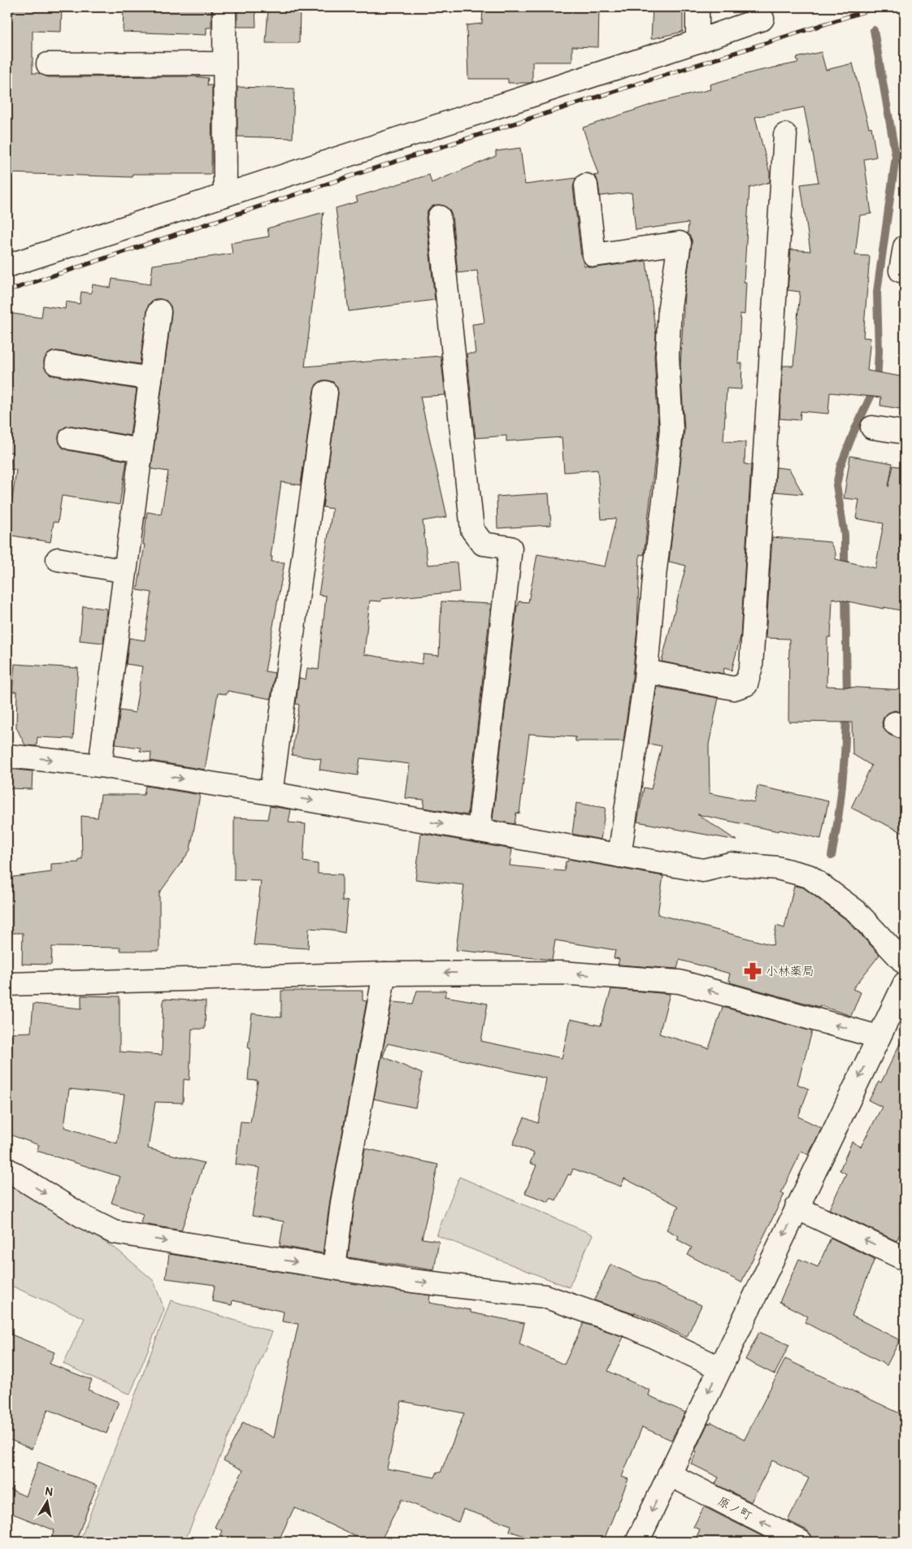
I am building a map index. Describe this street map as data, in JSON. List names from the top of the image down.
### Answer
{
  "streets": {
    "street": ["原ノ町"]
  },
  "one_way": ["原ノ町"],
  "places": {
    "pharmacy": ["小林薬局"]
  },
  "north": "top"
}
